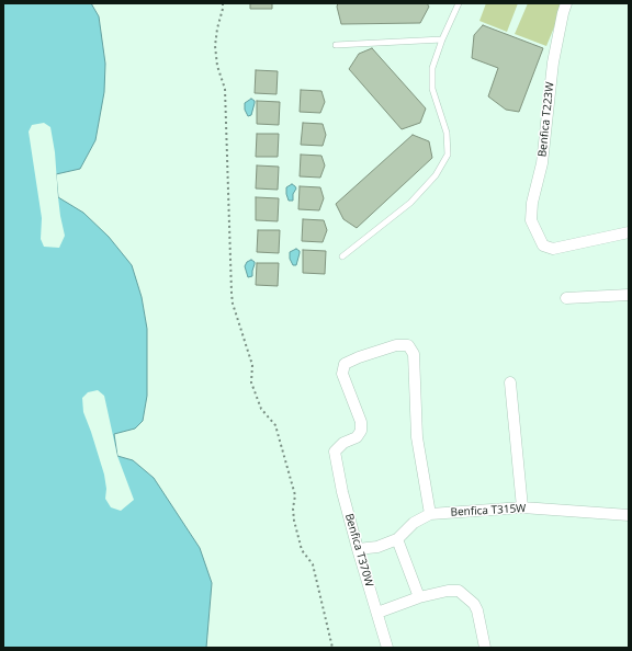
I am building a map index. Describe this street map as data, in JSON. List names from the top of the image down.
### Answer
{
  "streets": {
    "street": ["Benfica T223W", "Benfica T315W", "Benfica T370W"]
  },
  "crossings": [
    ["Benfica T315W", "Benfica T370W"]
  ]
}
